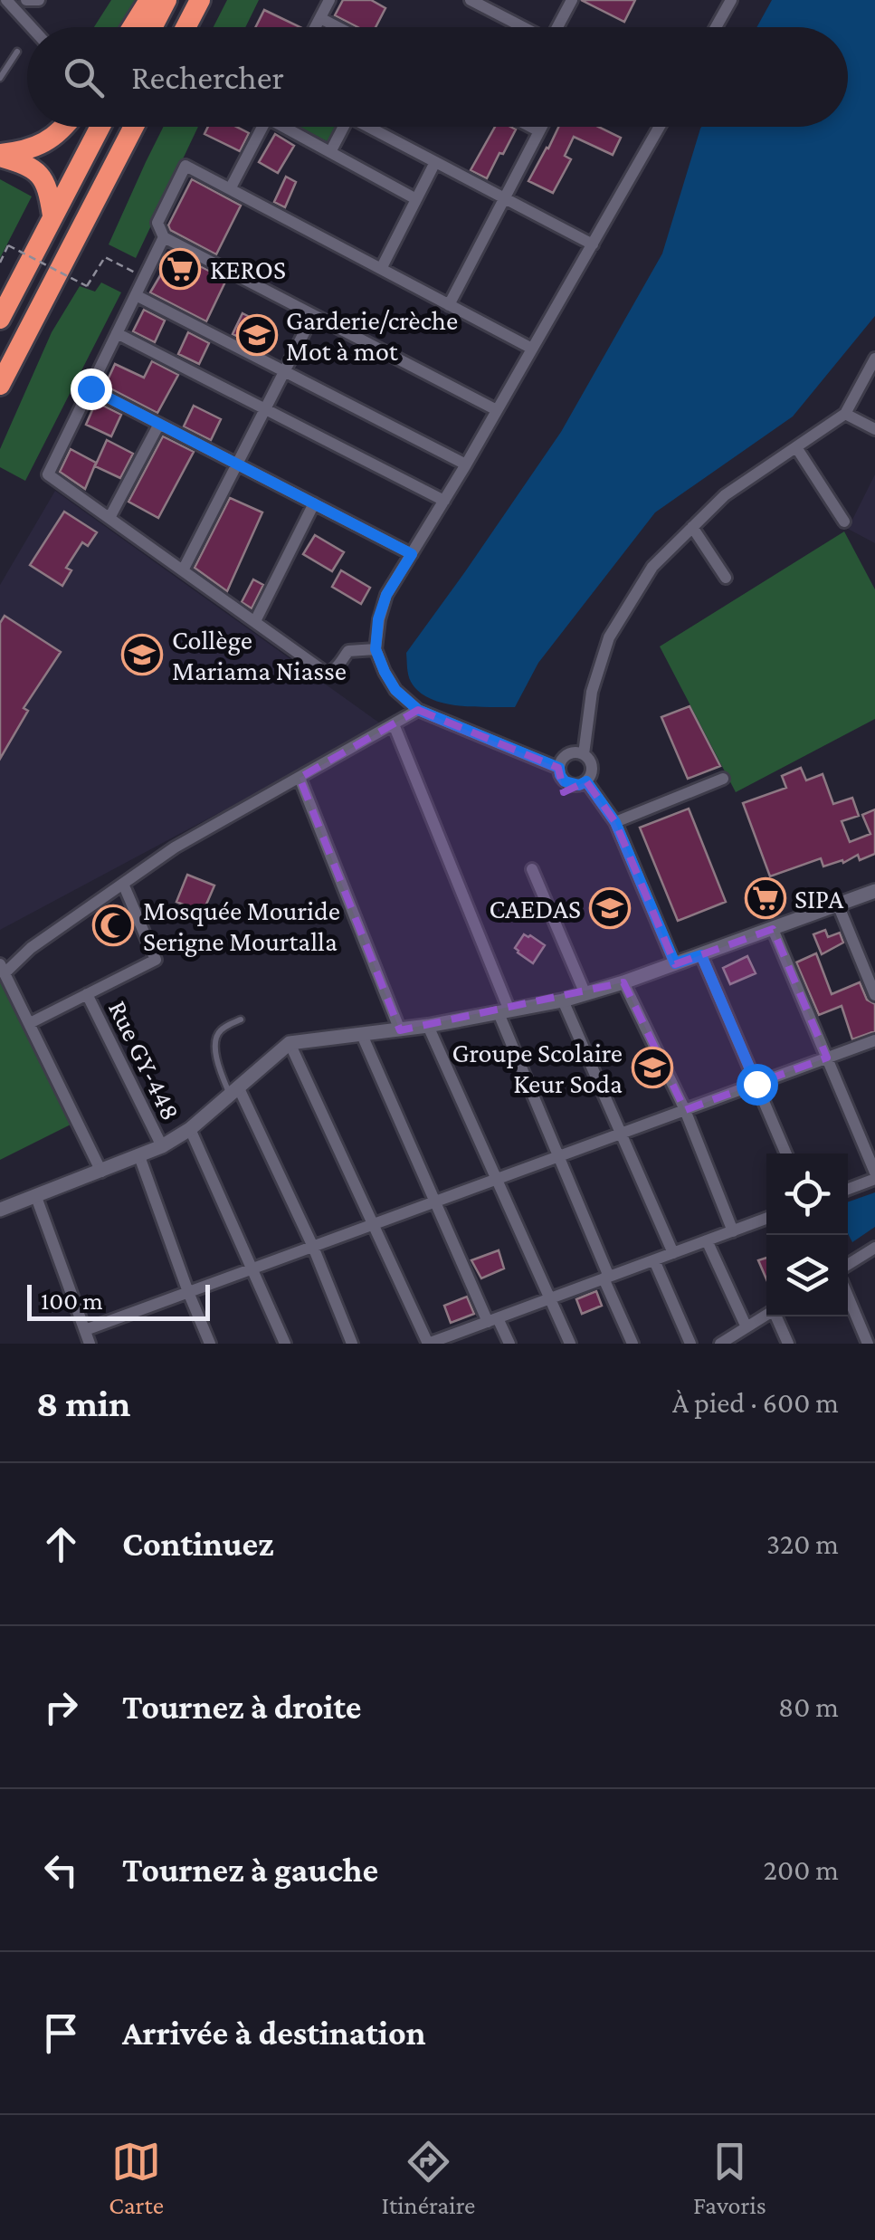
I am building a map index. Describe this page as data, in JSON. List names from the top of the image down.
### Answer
{
  "streets": {
    "street": ["Rue GY-448"]
  },
  "places": {
    "supermarket": ["KEROS", "SIPA"],
    "school or university": [
      "Garderie/crèche Mot à mot",
      "Collège Mariama Niasse",
      "CAEDAS",
      "Groupe Scolaire Keur Soda"
    ],
    "mosque": ["Mosquée Mouride Serigne Mourtalla"]
  },
  "scale_bar": "100 m",
  "page": {
    "search": "Rechercher",
    "scale": "100 m",
    "heading": ["8 min", "À pied · 600 m"],
    "list": [
      ["Continuez", "320 m"],
      ["Tournez à droite", "80 m"],
      ["Tournez à gauche", "200 m"],
      "Arrivée à destination"
    ],
    "nav": ["Carte", "Itinéraire", "Favoris"]
  }
}
